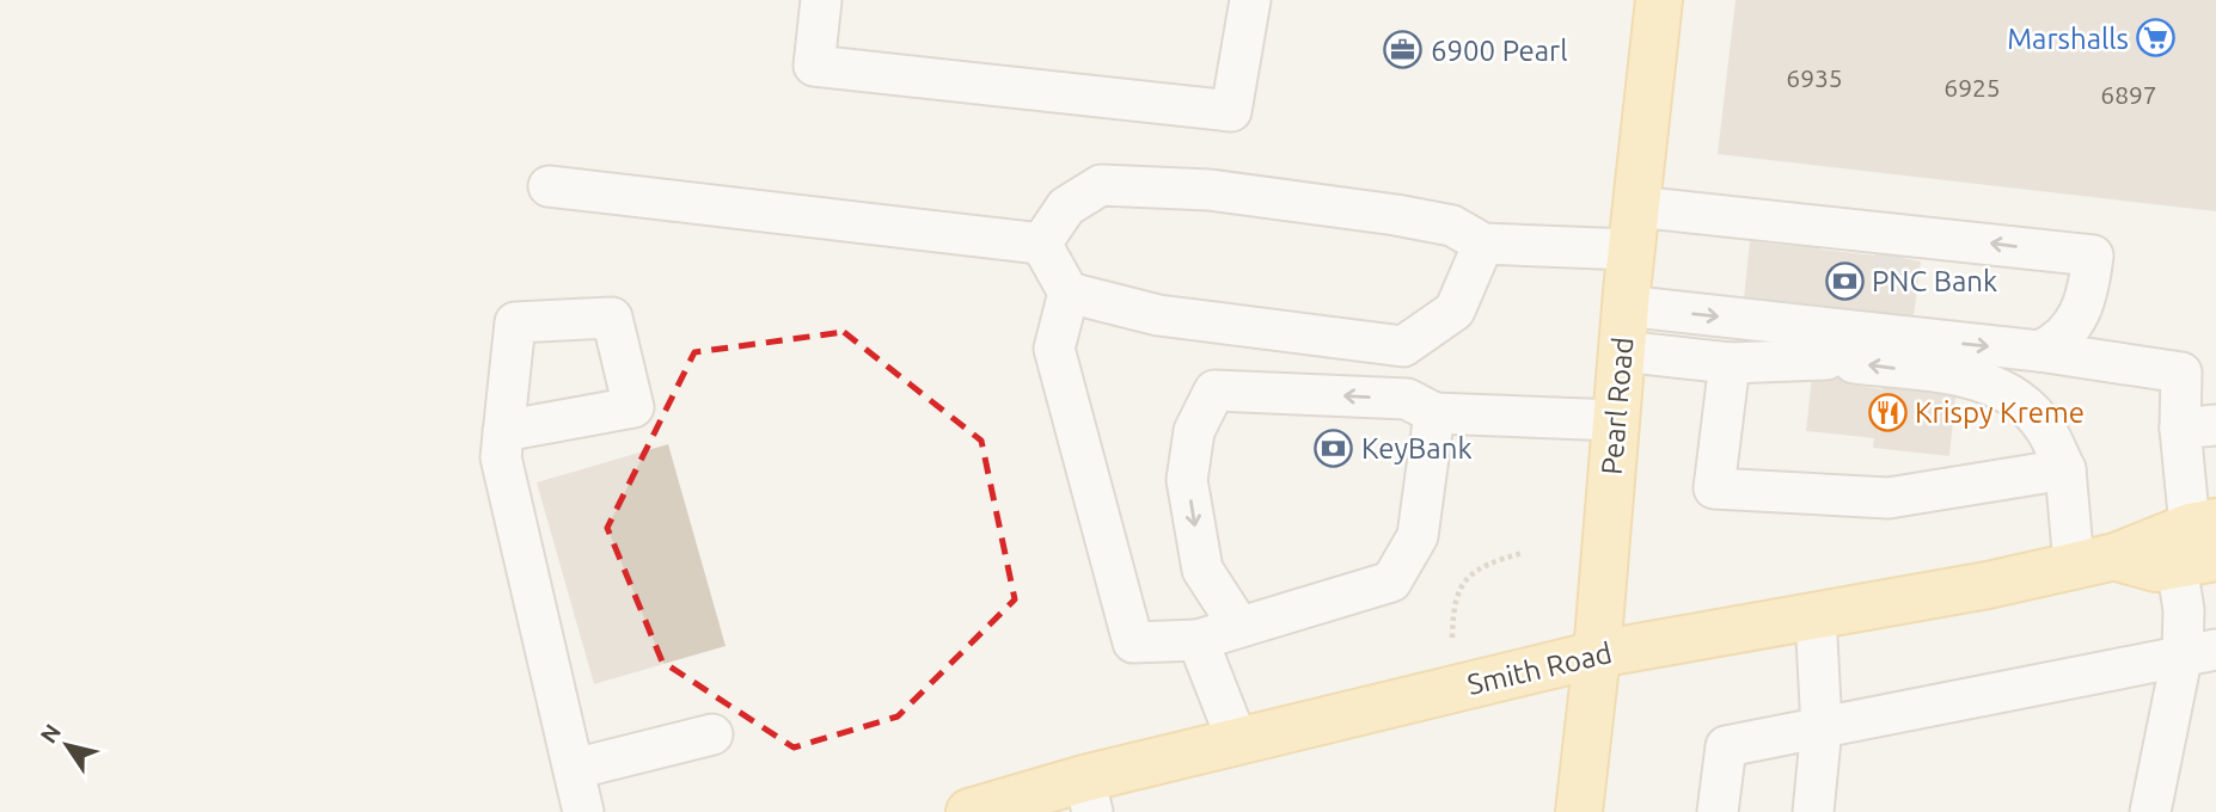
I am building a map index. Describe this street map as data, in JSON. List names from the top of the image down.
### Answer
{
  "streets": {
    "main road": ["Pearl Road", "Smith Road"]
  },
  "crossings": [
    ["Pearl Road", "Smith Road"]
  ],
  "places": {
    "supermarket": ["Marshalls"],
    "office": ["6900 Pearl"],
    "bank": ["PNC Bank", "KeyBank"],
    "restaurant": ["Krispy Kreme"]
  },
  "house_numbers": ["6935", "6925", "6897"],
  "north": "top left"
}
